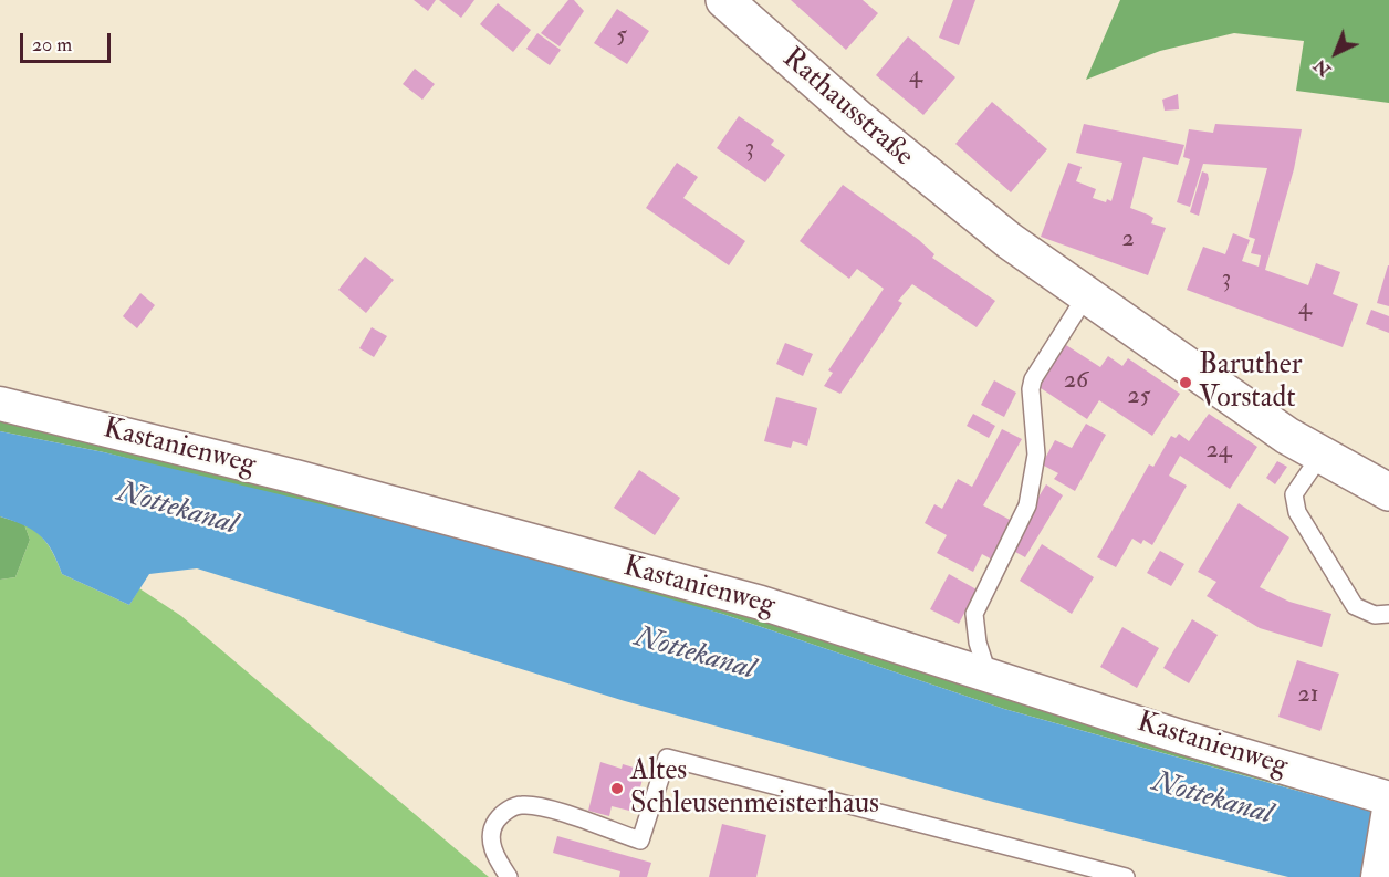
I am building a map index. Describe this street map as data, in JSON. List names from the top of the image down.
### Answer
{
  "streets": {
    "main road": ["Rathausstraße"],
    "street": ["Kastanienweg"]
  },
  "water": ["Nottekanal"],
  "places": ["Baruther Vorstadt", "Altes Schleusenmeisterhaus"],
  "house_numbers": [
    "5",
    "4",
    "3",
    "2",
    "3",
    "4",
    "26",
    "25",
    "24",
    "21"
  ],
  "scale_bar": "20 m",
  "north": "bottom left"
}
